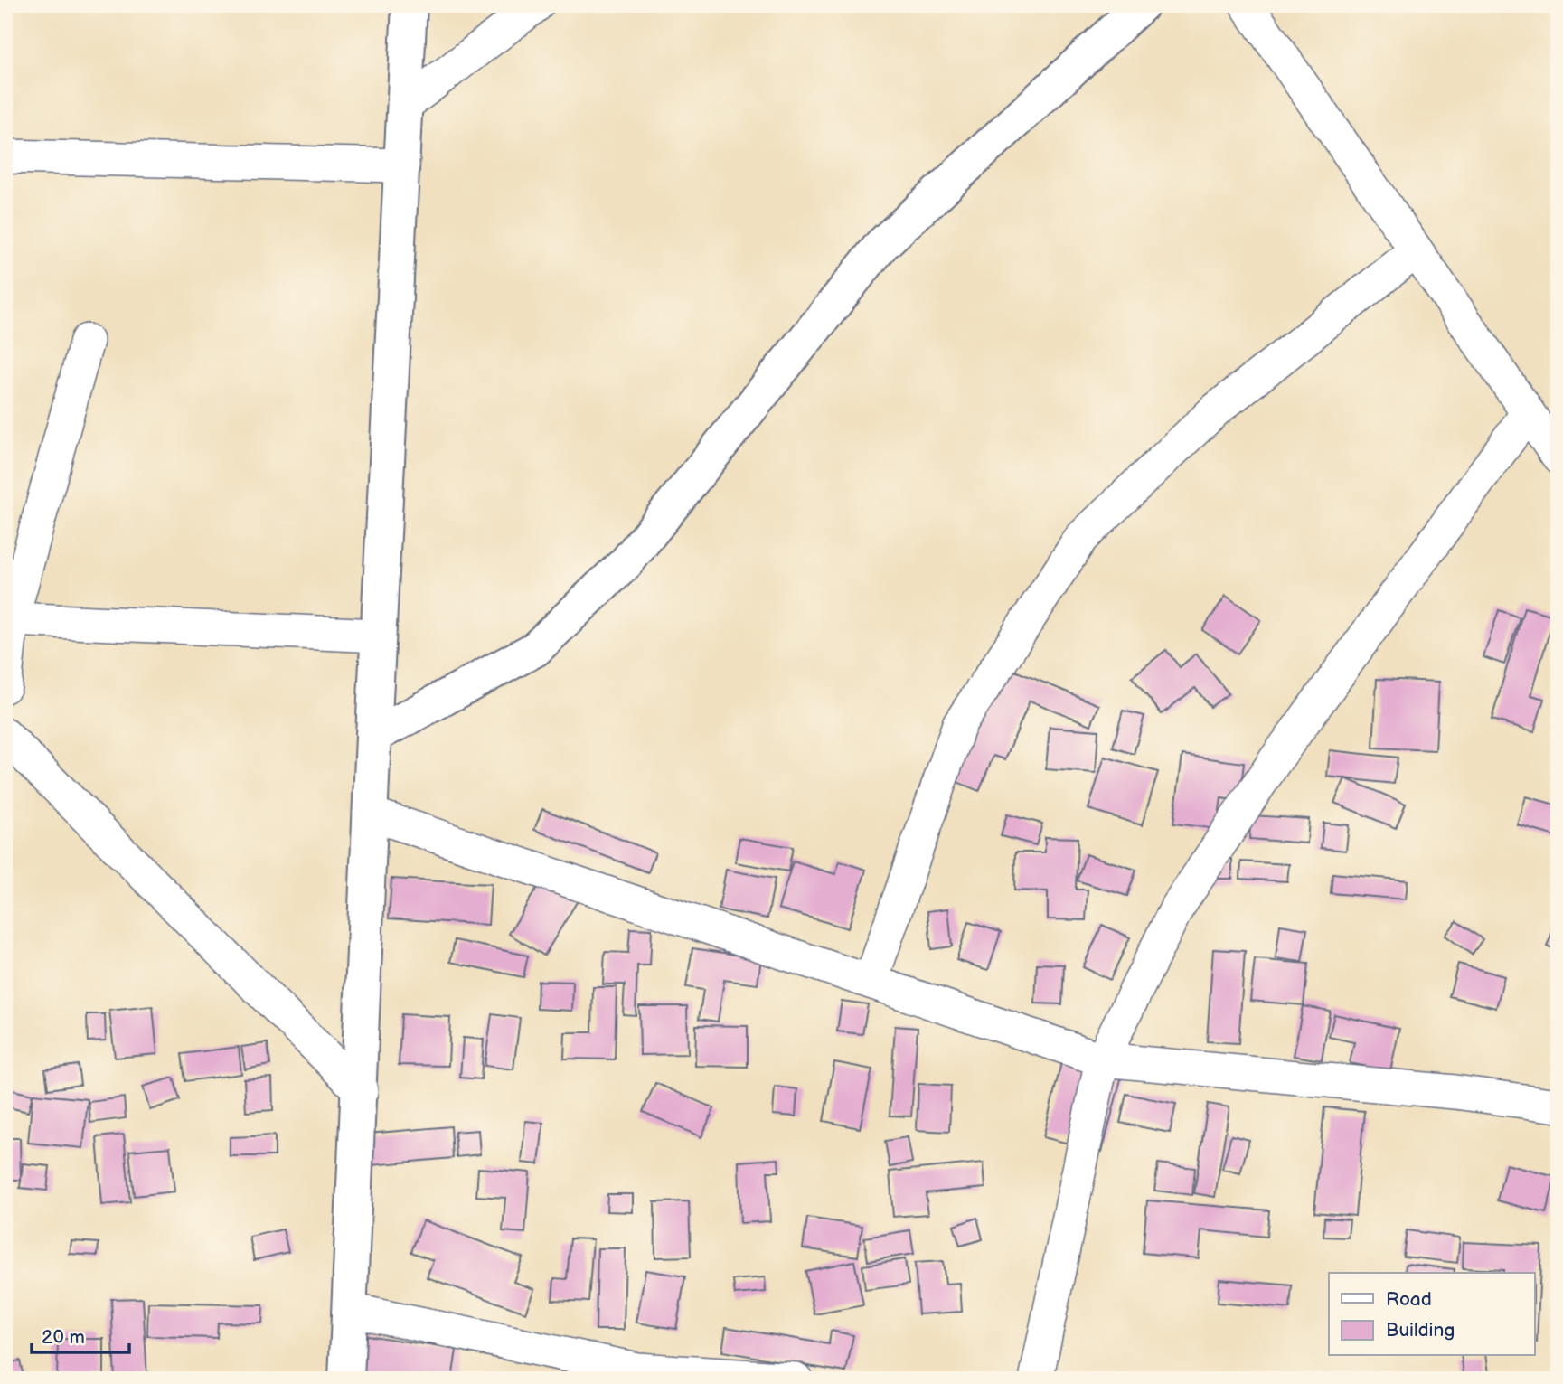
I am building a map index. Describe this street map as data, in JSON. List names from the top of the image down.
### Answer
{
  "legend": ["Road", "Building"],
  "scale_bar": "20 m"
}
